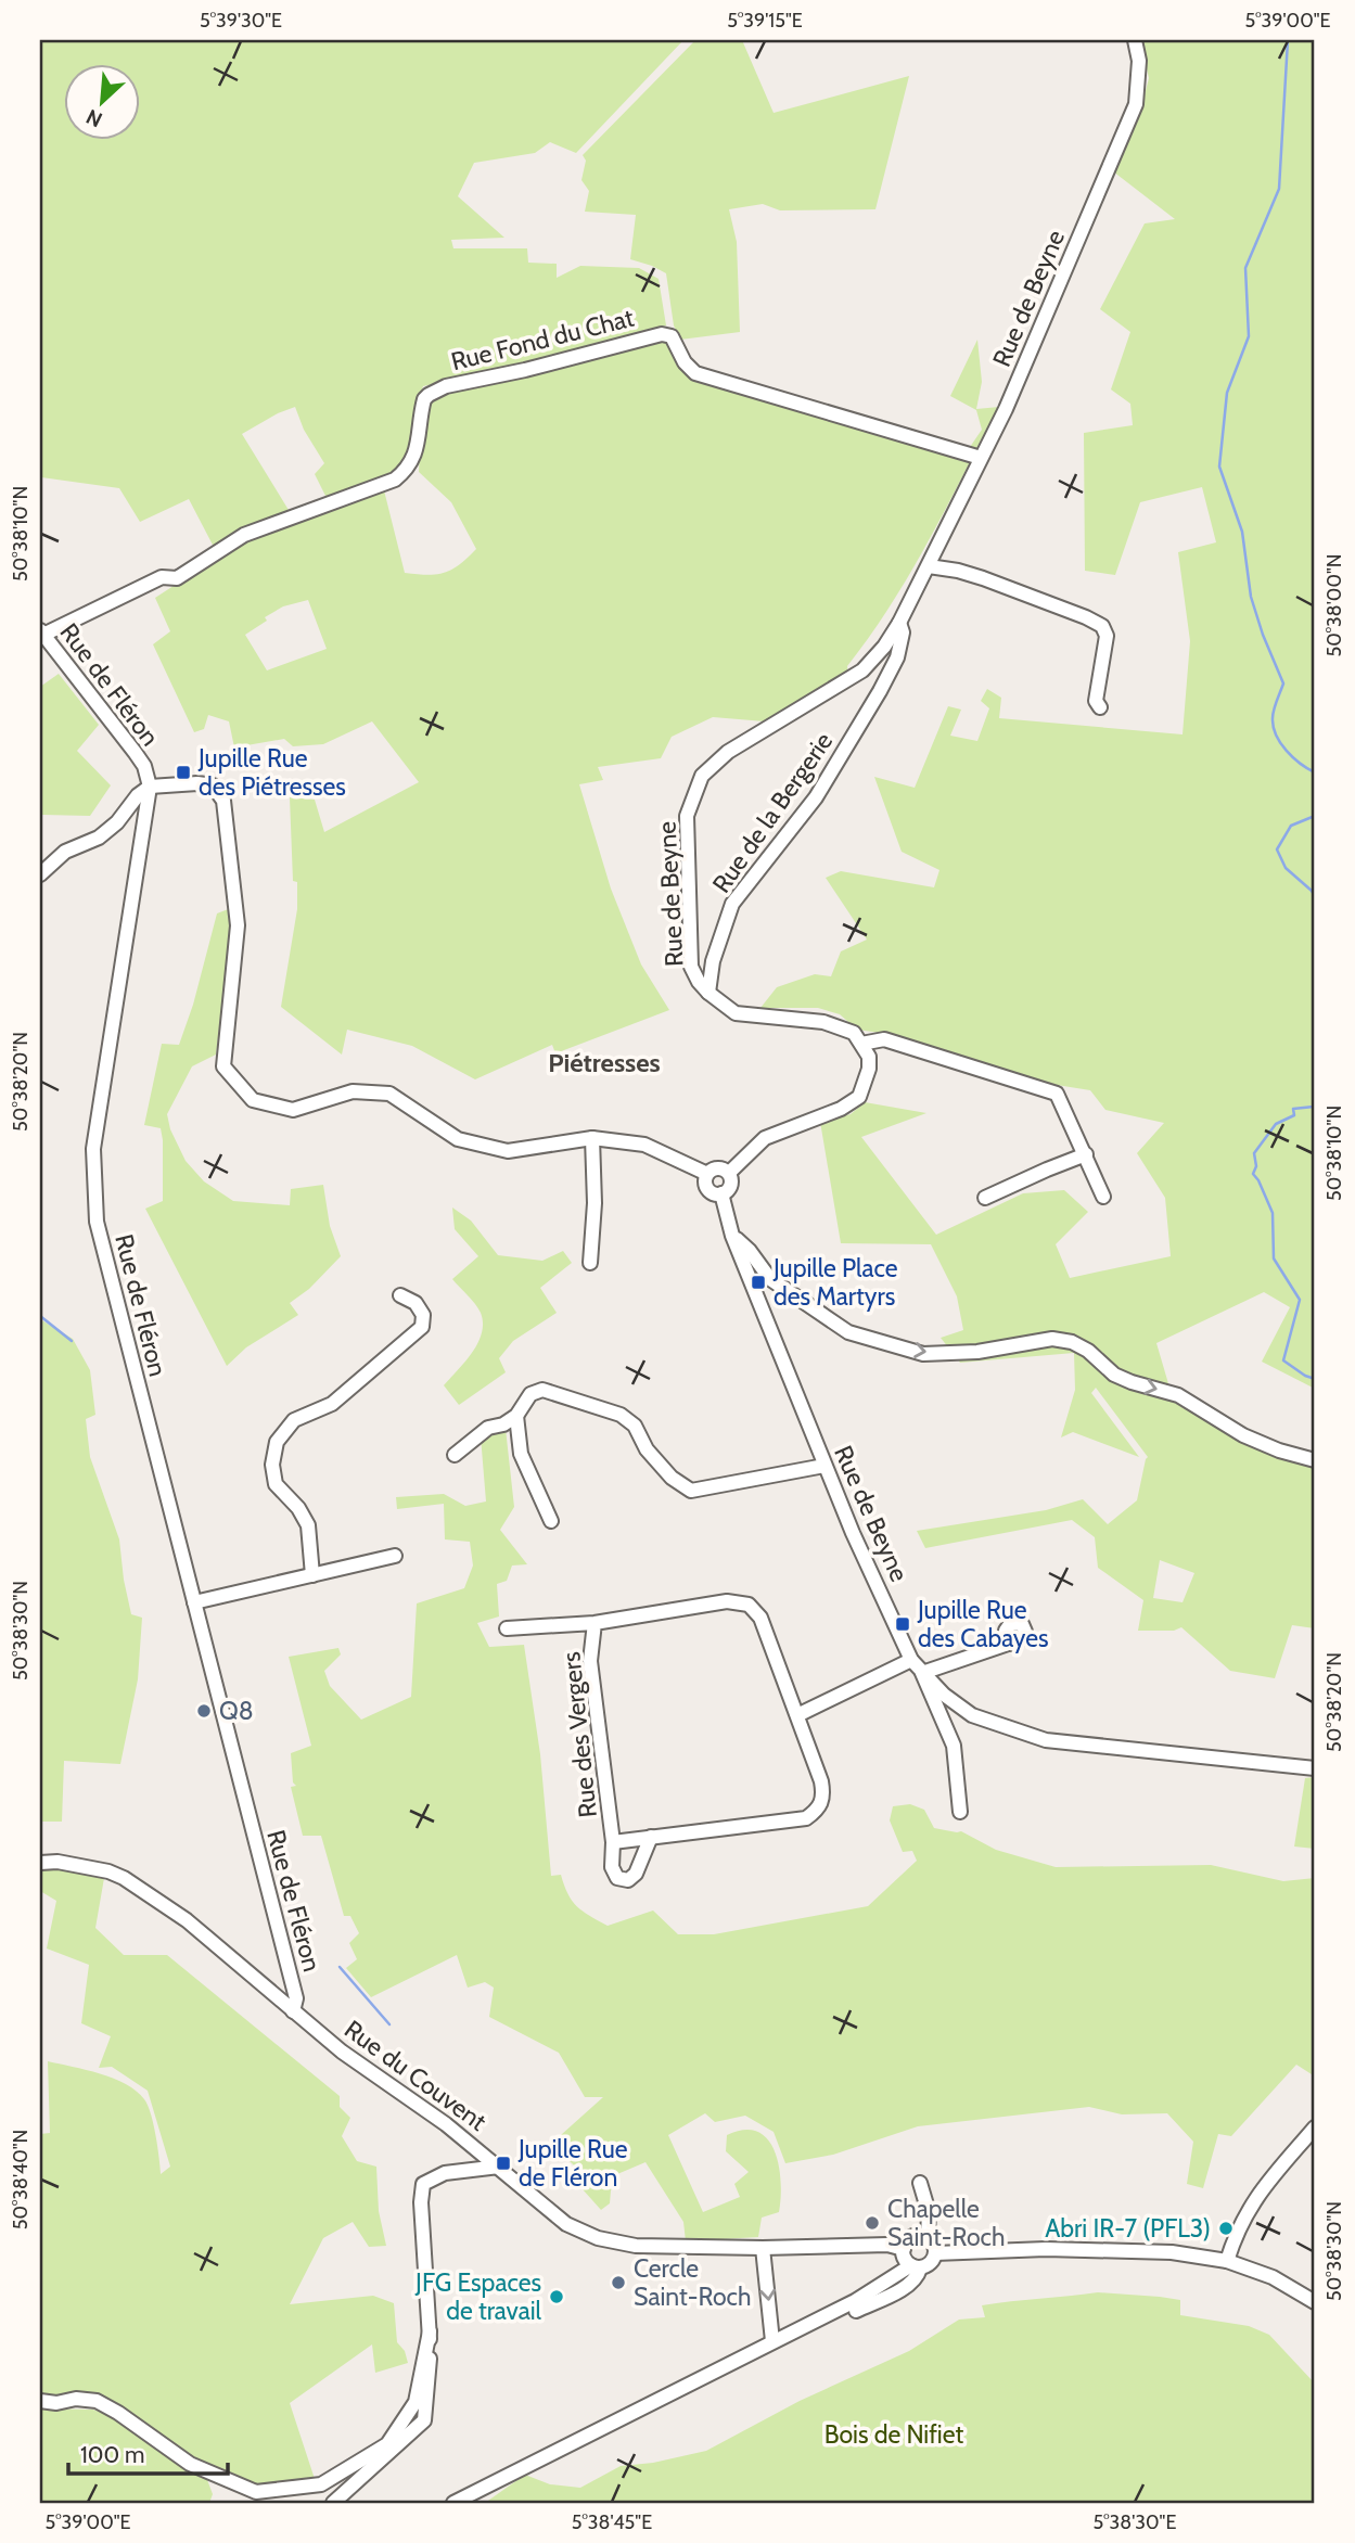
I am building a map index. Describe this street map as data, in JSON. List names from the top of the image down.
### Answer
{
  "streets": {
    "street": [
      "Rue de Beyne",
      "Rue Fond du Chat",
      "Rue de Fléron",
      "Rue de la Bergerie",
      "Rue des Vergers",
      "Rue du Couvent"
    ]
  },
  "crossings": [
    ["Rue de Beyne", "Rue Fond du Chat"],
    ["Rue de Beyne", "Rue de la Bergerie"],
    ["Rue Fond du Chat", "Rue de Fléron"],
    ["Rue de Fléron", "Rue du Couvent"]
  ],
  "districts": ["Piétresses"],
  "parks": ["Bois de Nifiet"],
  "places": {
    "transit": [
      "Jupille Rue des Piétresses",
      "Jupille Place des Martyrs",
      "Jupille Rue des Cabayes",
      "Jupille Rue de Fléron"
    ],
    "other": [
      "Q8",
      "Chapelle Saint-Roch",
      "Abri IR-7 (PFL3)",
      "Cercle Saint-Roch",
      "JFG Espaces de travail"
    ]
  },
  "scale_bar": "100 m",
  "north": "bottom left",
  "coordinates": [
    "5°39'30\"E",
    "5°39'15\"E",
    "5°39'00\"E",
    "50°38'10\"N",
    "50°38'00\"N",
    "50°38'20\"N",
    "50°38'30\"N",
    "50°38'40\"N",
    "5°38'45\"E",
    "5°38'30\"E"
  ]
}
